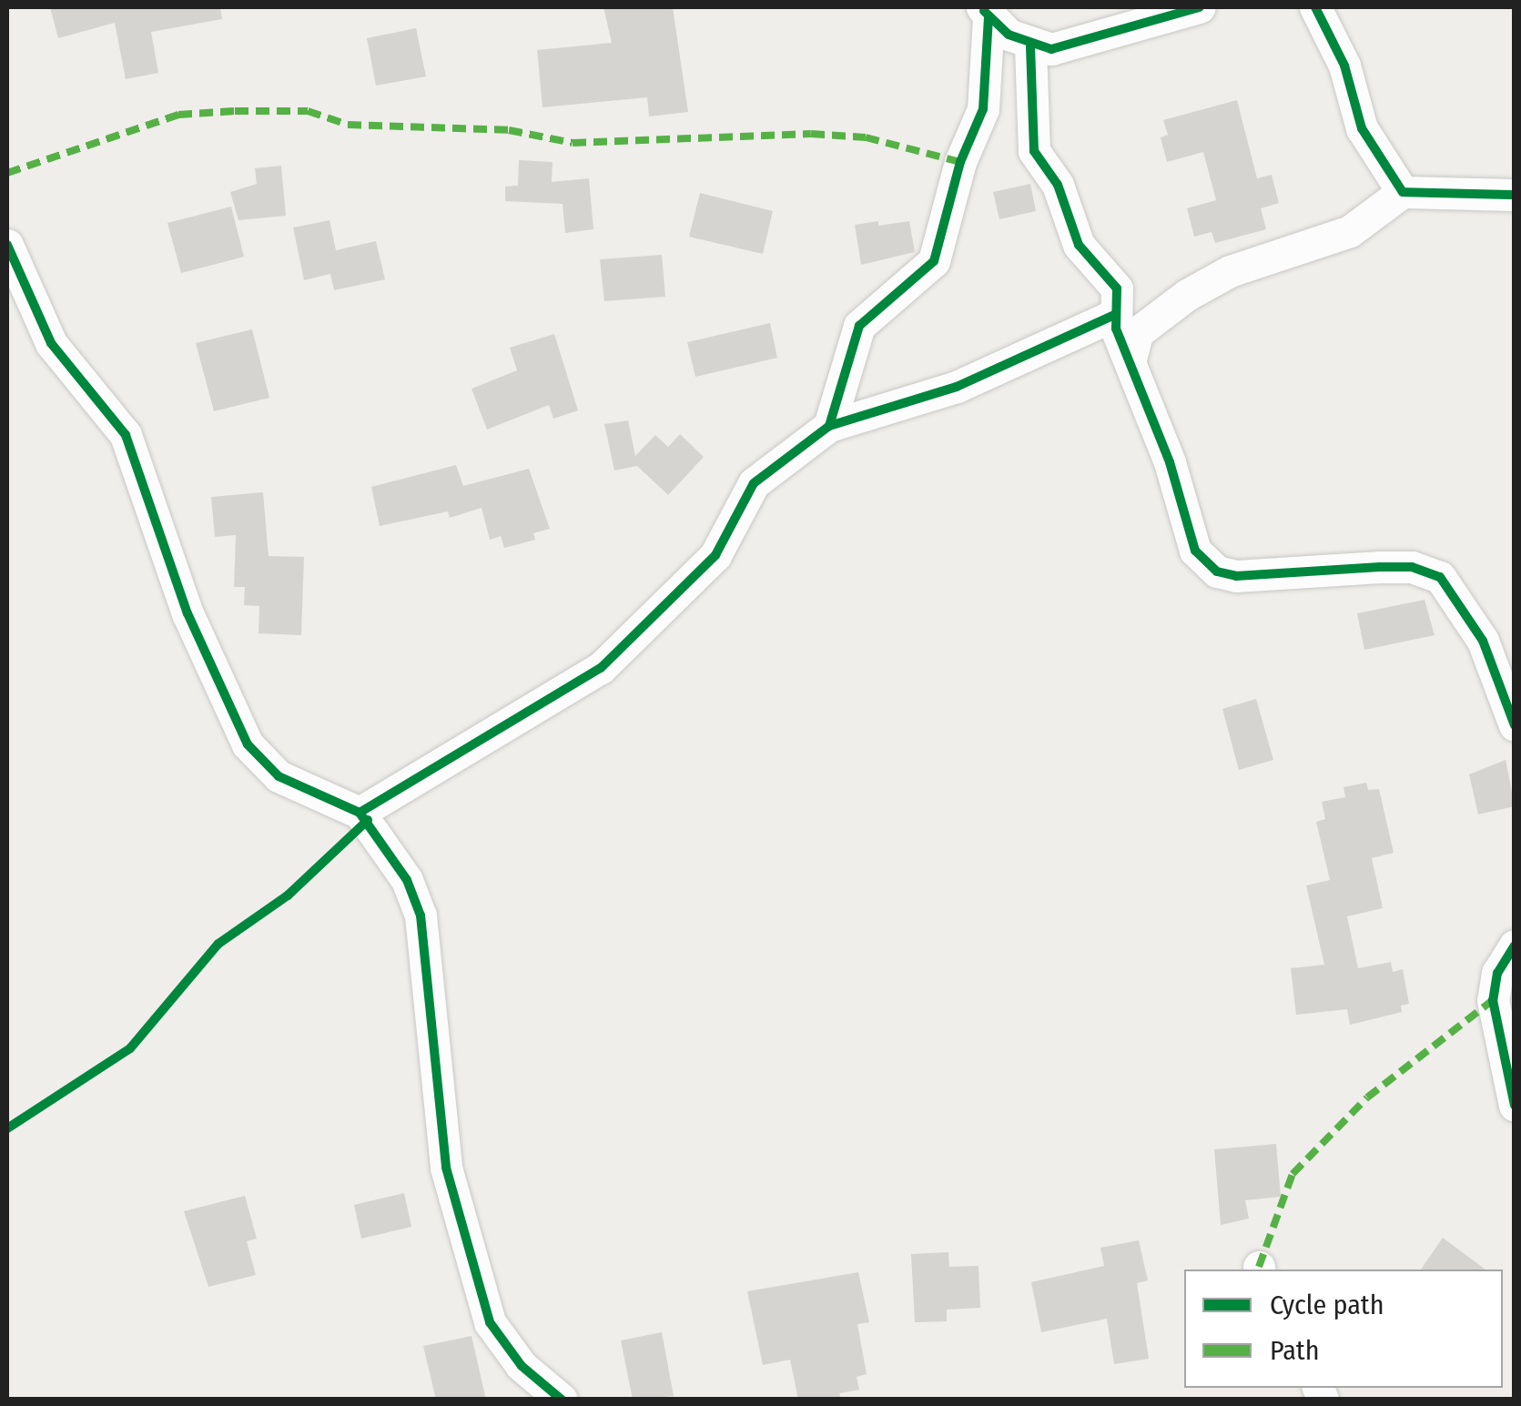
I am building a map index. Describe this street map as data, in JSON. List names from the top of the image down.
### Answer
{
  "legend": ["Cycle path", "Path"]
}
